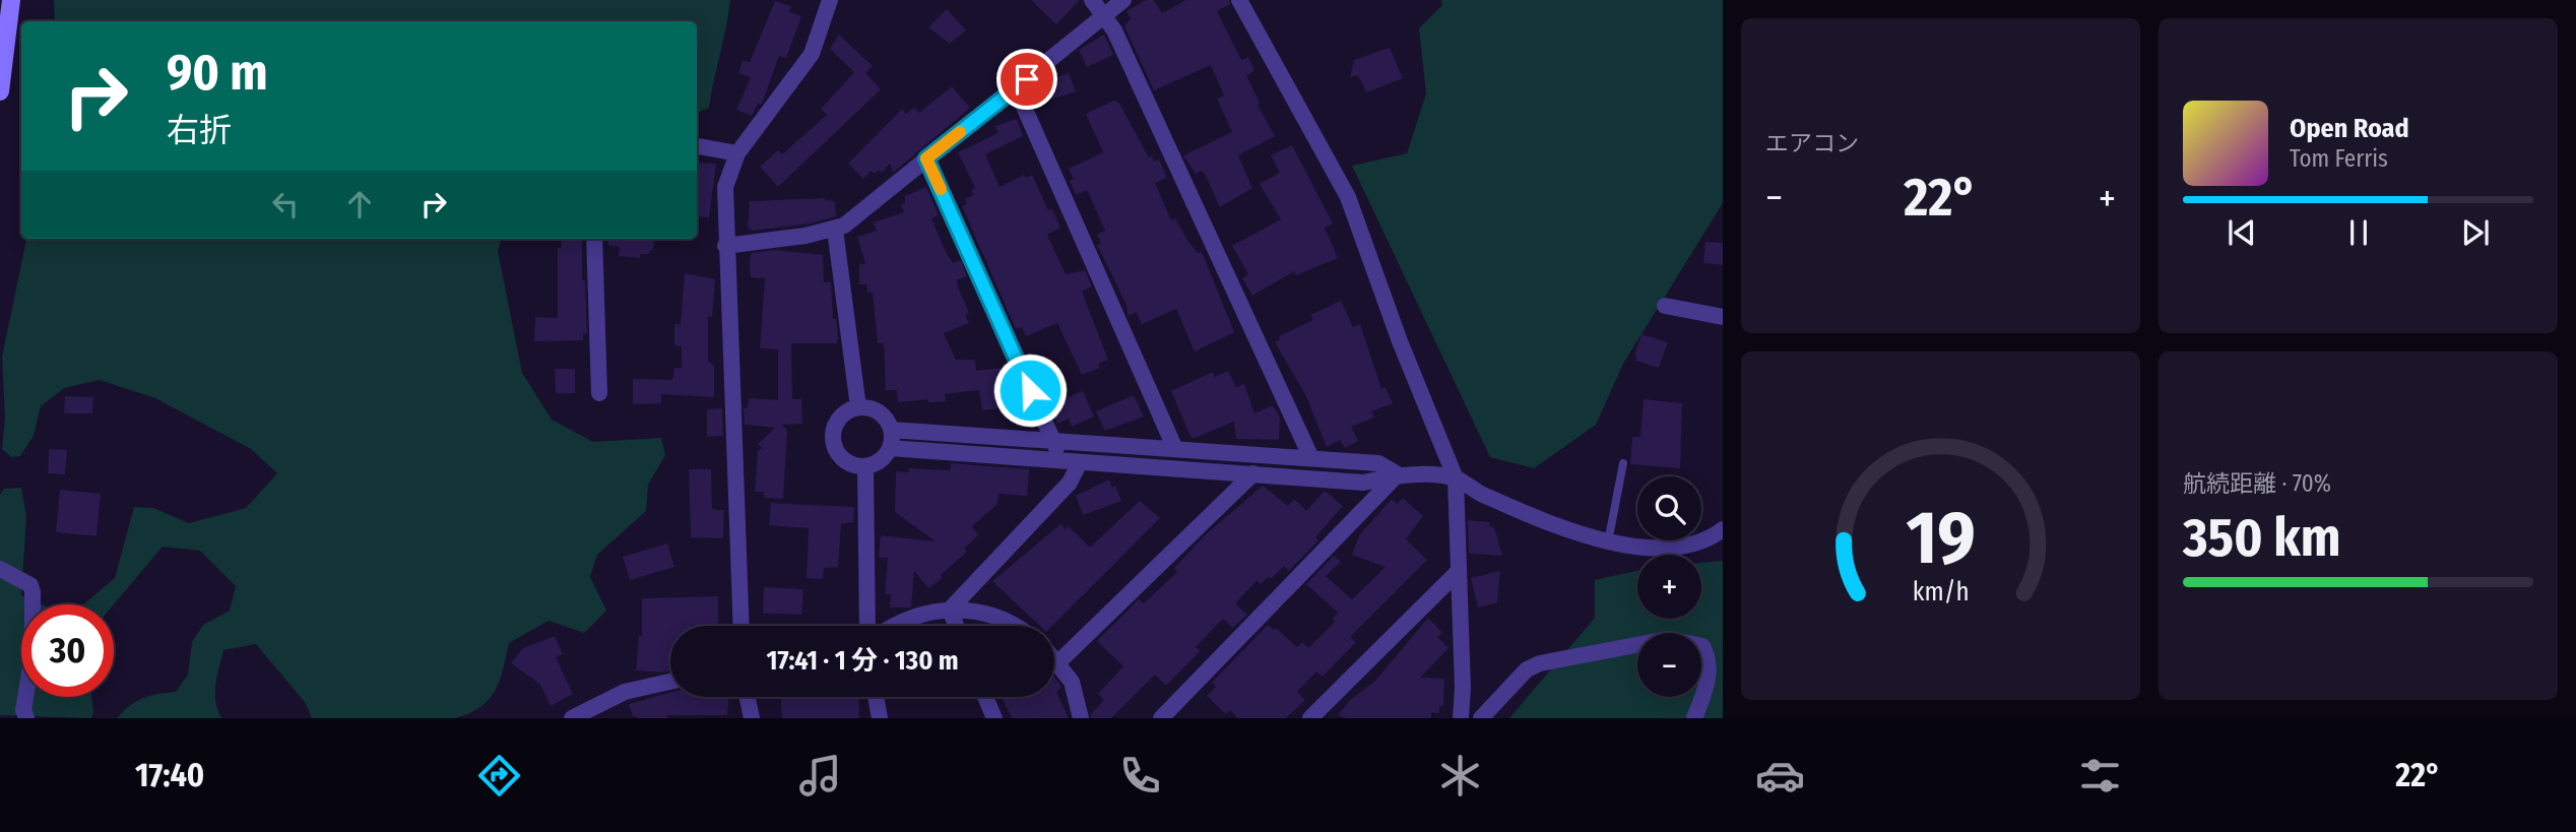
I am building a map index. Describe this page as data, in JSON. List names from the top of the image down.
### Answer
{
  "page": {
    "tile": [
      "エアコン",
      ["航続距離 · 70%", "350 km"]
    ],
    "turn": ["90 m", "右折"],
    "song": ["Open Road", "Tom Ferris"],
    "heat": ["−", "22°", "+"],
    "map_buttons": ["+", "−"],
    "limit": "30",
    "trip": "17:41 · 1 分 · 130 m",
    "tabs": ["17:40", "22°"],
    "gauge": ["19", "km/h"]
  }
}
